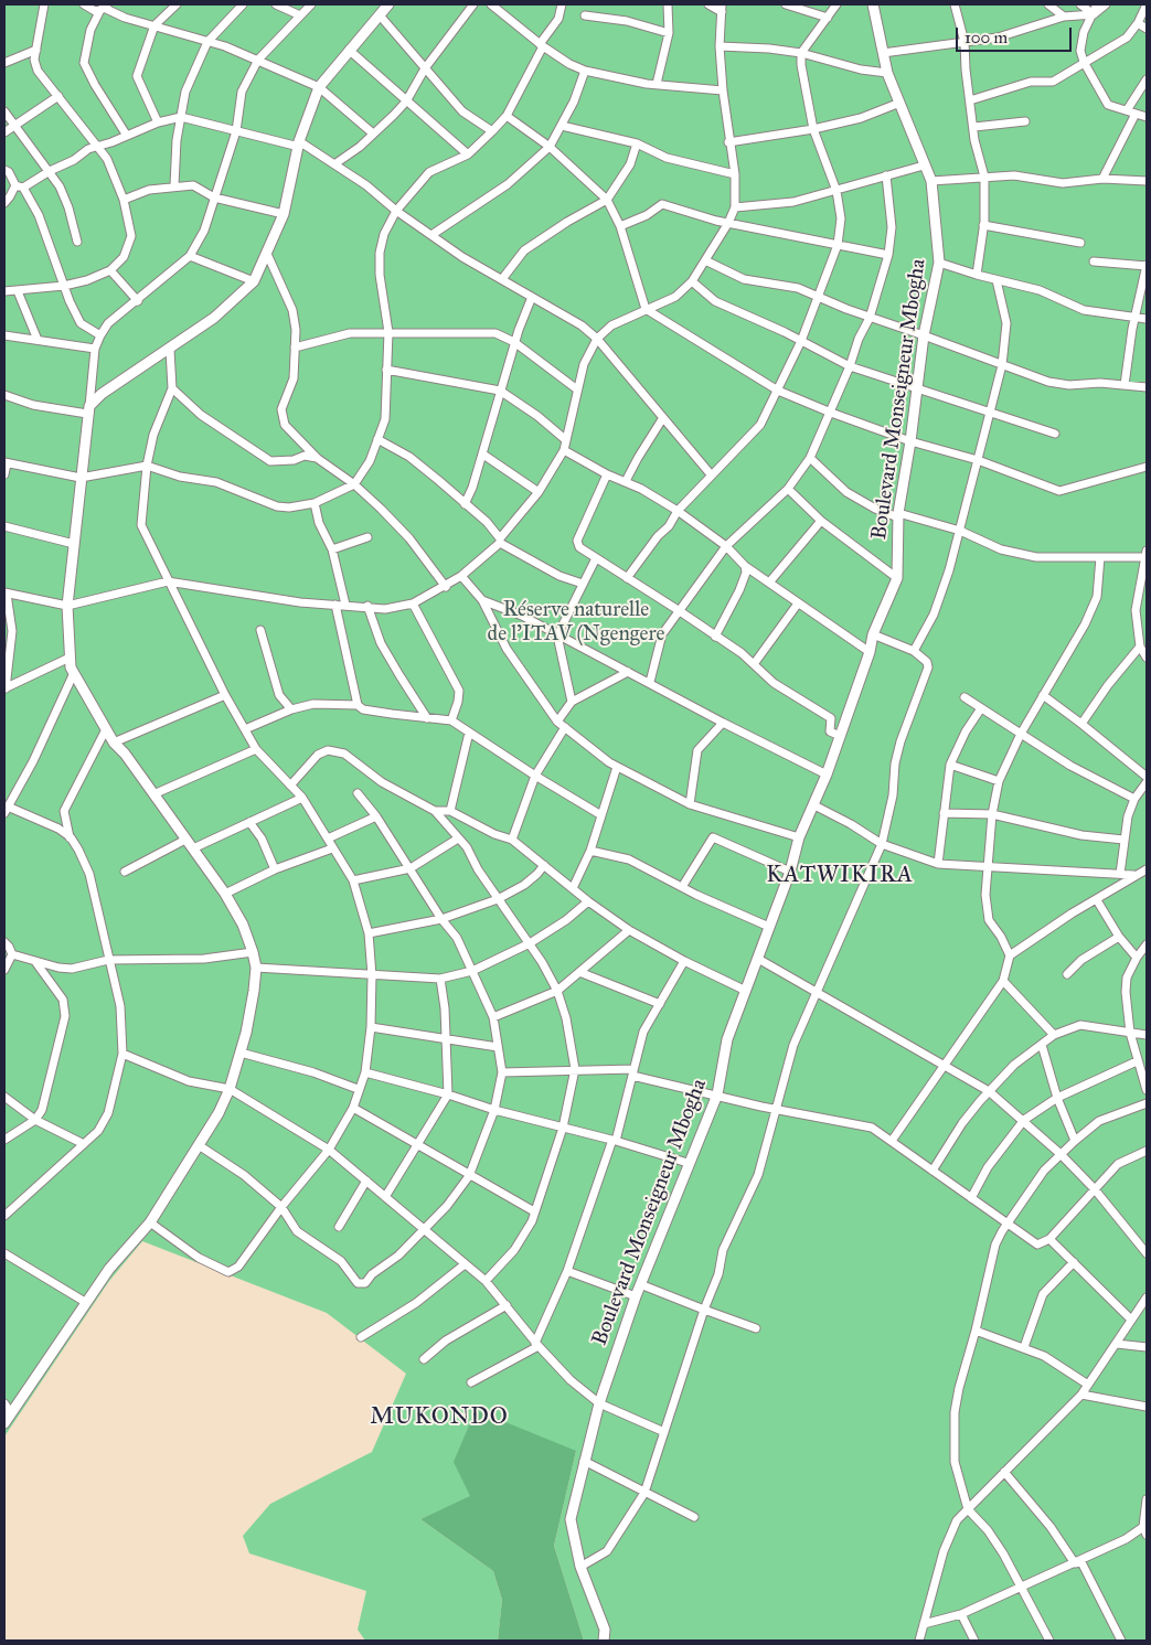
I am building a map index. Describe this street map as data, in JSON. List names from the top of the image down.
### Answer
{
  "streets": {
    "street": ["Boulevard Monseigneur Mbogha"]
  },
  "districts": ["KATWIKIRA", "MUKONDO"],
  "parks": ["Réserve naturelle de l'ITAV (Ngengere"],
  "scale_bar": "100 m"
}
